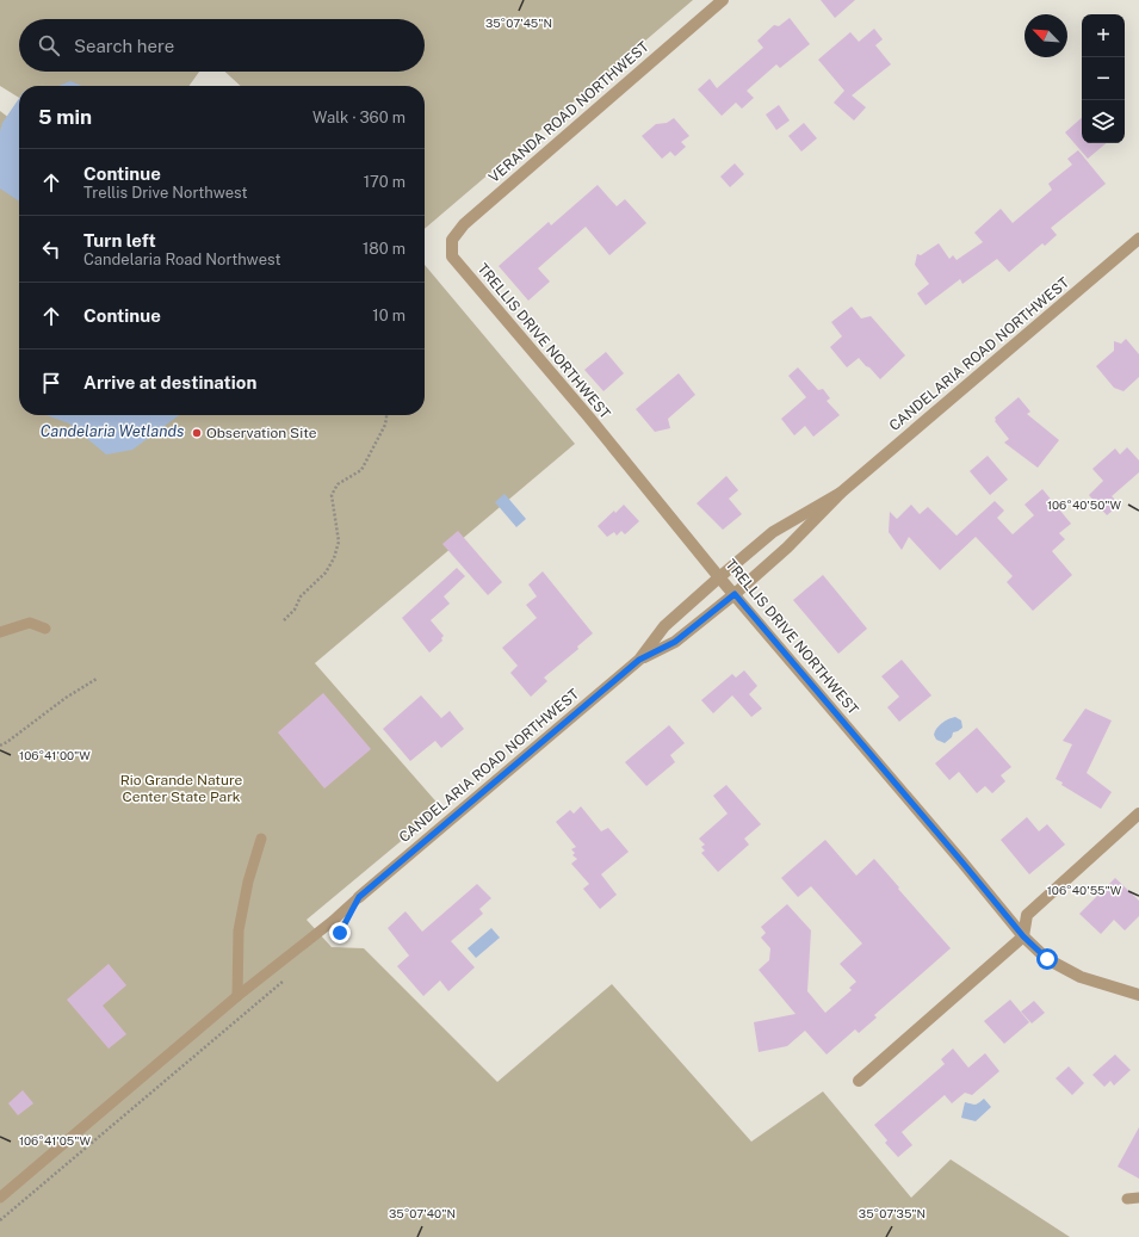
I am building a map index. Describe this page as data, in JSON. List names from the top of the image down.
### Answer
{
  "streets": {
    "street": ["VERANDA ROAD NORTHWEST", "TRELLIS DRIVE NORTHWEST", "CANDELARIA ROAD NORTHWEST"]
  },
  "crossings": [
    ["VERANDA ROAD NORTHWEST", "TRELLIS DRIVE NORTHWEST"],
    ["TRELLIS DRIVE NORTHWEST", "CANDELARIA ROAD NORTHWEST"]
  ],
  "water": ["Candelaria Wetlands"],
  "parks": ["Rio Grande Nature Center State Park"],
  "places": ["Observation Site"],
  "north": "top left",
  "page": {
    "map_buttons": ["+", "−"],
    "search": "Search here",
    "heading": ["5 min", "Walk · 360 m"],
    "list": [
      ["Continue", "Trellis Drive Northwest", "170 m"],
      ["Turn left", "Candelaria Road Northwest", "180 m"],
      ["Continue", "10 m"],
      "Arrive at destination"
    ]
  },
  "coordinates": [
    "35°07'45\"N",
    "106°40'50\"W",
    "106°41'00\"W",
    "106°40'55\"W",
    "106°41'05\"W",
    "35°07'40\"N",
    "35°07'35\"N"
  ]
}
